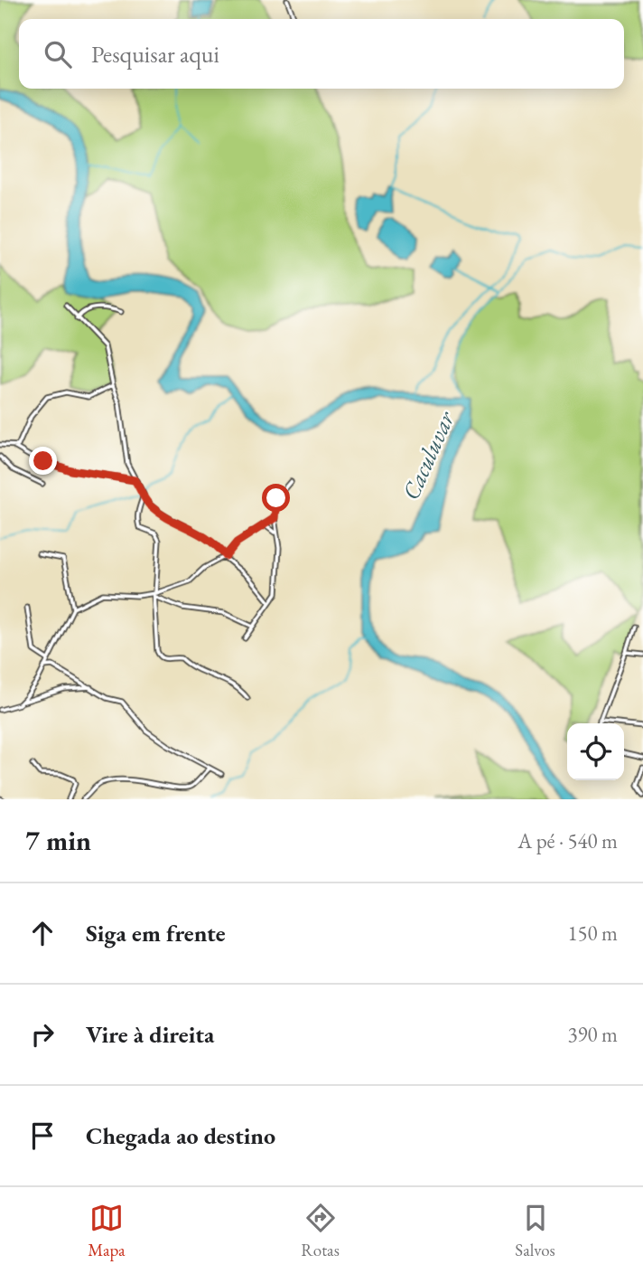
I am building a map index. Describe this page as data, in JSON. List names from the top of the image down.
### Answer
{
  "water": ["Caculuvar"],
  "page": {
    "search": "Pesquisar aqui",
    "heading": ["7 min", "A pé · 540 m"],
    "list": [
      ["Siga em frente", "150 m"],
      ["Vire à direita", "390 m"],
      "Chegada ao destino"
    ],
    "nav": ["Mapa", "Rotas", "Salvos"]
  }
}
